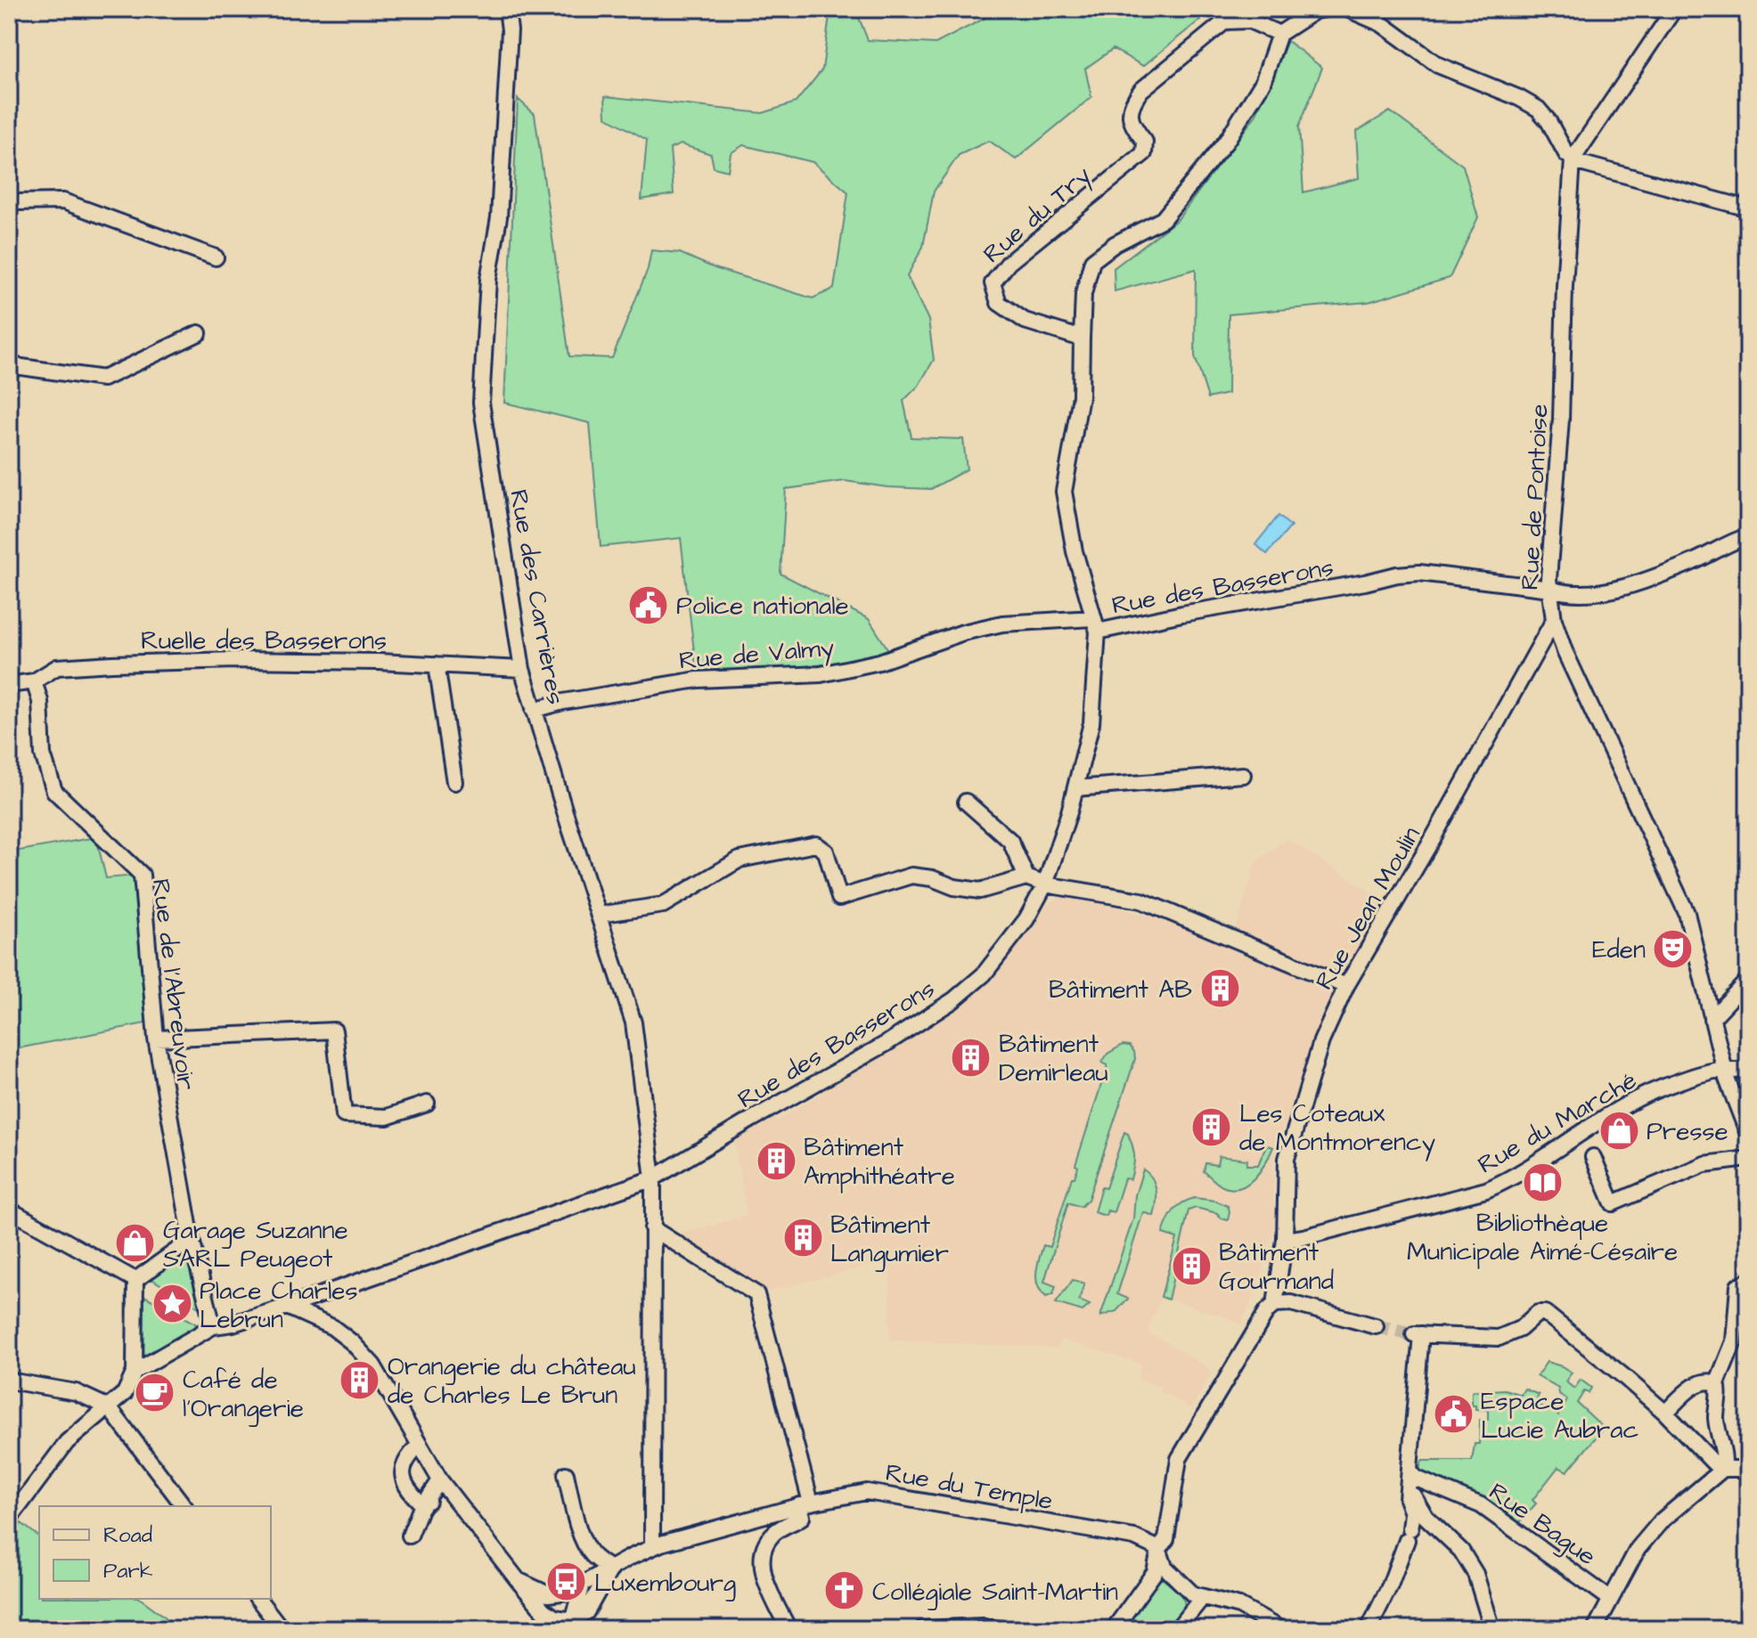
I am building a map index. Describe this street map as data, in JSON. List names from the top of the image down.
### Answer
{
  "streets": {
    "street": [
      "Rue du Try",
      "Rue de Pontoise",
      "Rue des Basserons",
      "Rue des Carrières",
      "Ruelle des Basserons",
      "Rue de Valmy",
      "Rue Jean Moulin",
      "Rue de l'Abreuvoir",
      "Rue du Marché",
      "Rue du Temple",
      "Rue Bague"
    ]
  },
  "crossings": [
    ["Rue de Pontoise", "Rue des Basserons"],
    ["Rue de Pontoise", "Rue Jean Moulin"],
    ["Rue de Pontoise", "Rue du Marché"],
    ["Rue des Basserons", "Rue des Carrières"],
    ["Rue des Basserons", "Rue de Valmy"],
    ["Rue des Basserons", "Rue de l'Abreuvoir"],
    ["Rue des Basserons", "Rue du Temple"],
    ["Rue des Carrières", "Ruelle des Basserons"],
    ["Rue des Carrières", "Rue de Valmy"],
    ["Rue des Carrières", "Rue du Temple"],
    ["Ruelle des Basserons", "Rue de l'Abreuvoir"],
    ["Rue Jean Moulin", "Rue du Marché"]
  ],
  "places": {
    "public building": ["Police nationale", "Espace Lucie Aubrac"],
    "theatre": ["Eden"],
    "building": [
      "Bâtiment AB",
      "Bâtiment Demirleau",
      "Les Coteaux de Montmorency",
      "Bâtiment Amphithéatre",
      "Bâtiment Langumier",
      "Bâtiment Gourmand",
      "Orangerie du château de Charles Le Brun"
    ],
    "shop": ["Presse", "Garage Suzanne SARL Peugeot"],
    "library": ["Bibliothèque Municipale Aimé-Césaire"],
    "place": ["Place Charles Lebrun"],
    "cafe": ["Café de l'Orangerie"],
    "bus stop": ["Luxembourg"],
    "church": ["Collégiale Saint-Martin"]
  },
  "legend": ["Road", "Park"]
}
